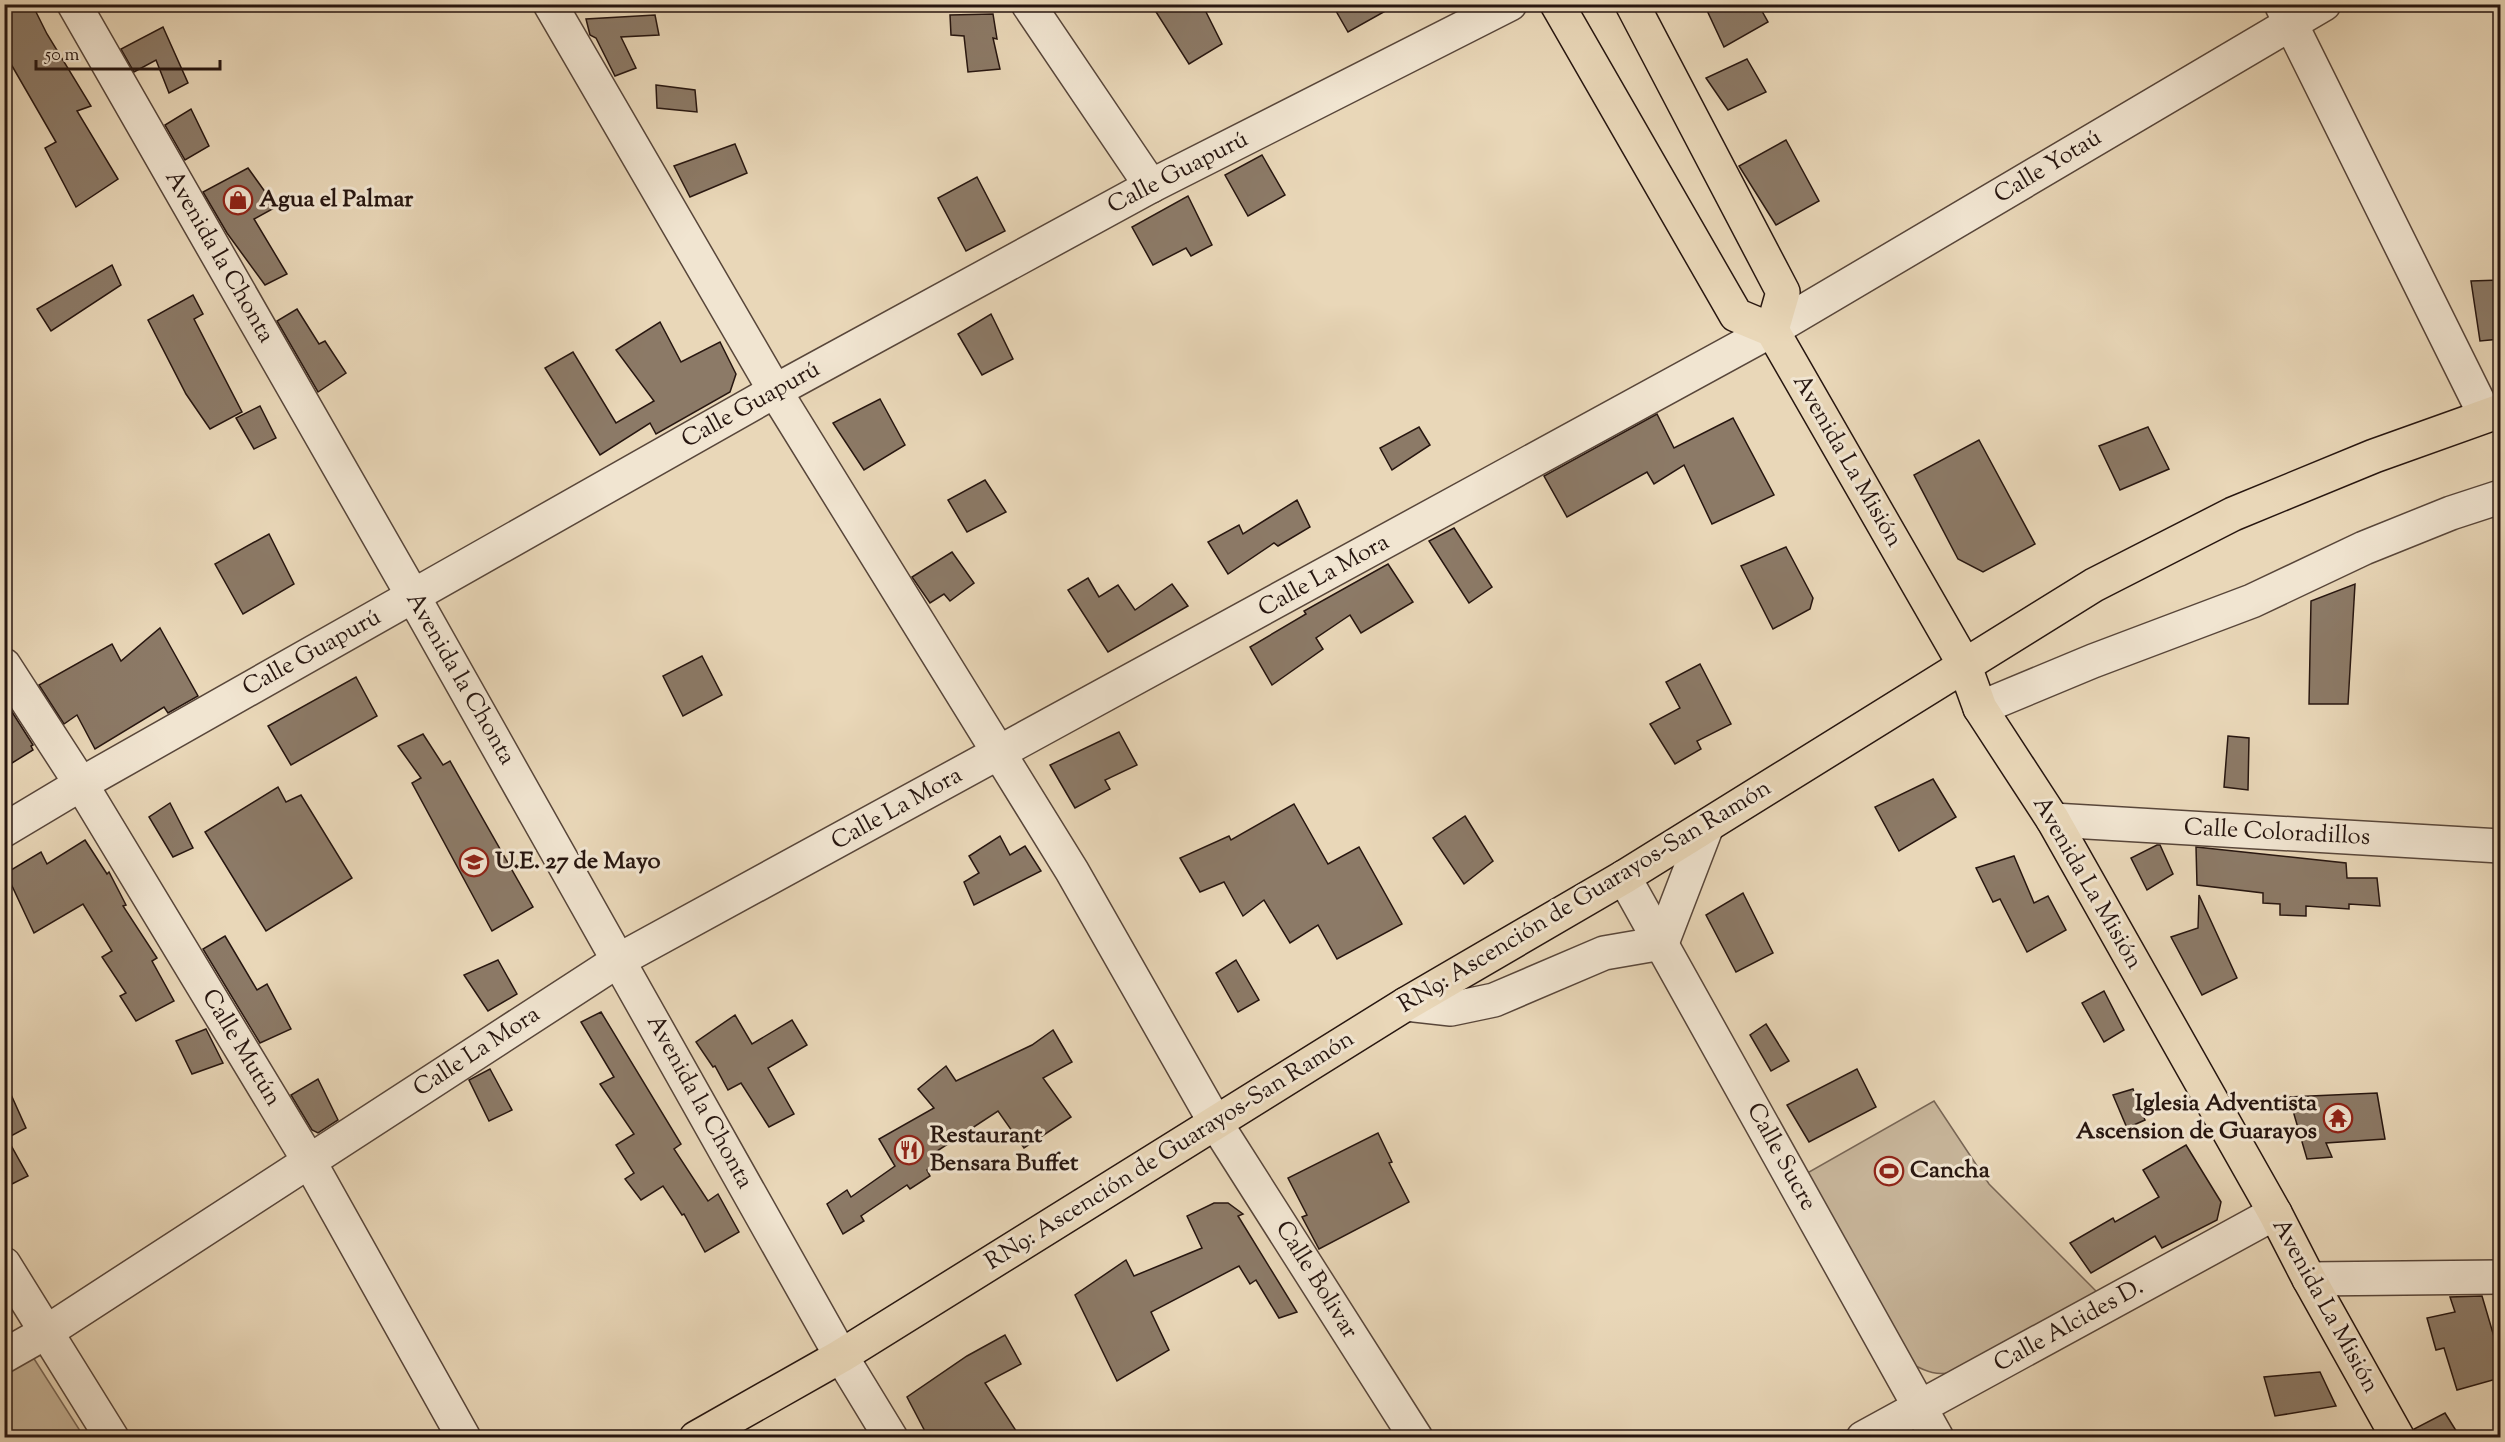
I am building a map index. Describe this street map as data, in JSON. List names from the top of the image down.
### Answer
{
  "streets": {
    "main road": ["Avenida La Misión", "RN9: Ascención de Guarayos-San Ramón"],
    "street": [
      "Calle Yotaú",
      "Calle Guapurú",
      "Avenida la Chonta",
      "Calle La Mora",
      "Calle Coloradillos",
      "Calle Mutún",
      "Calle Sucre",
      "Calle Bolivar",
      "Calle Alcides D."
    ]
  },
  "crossings": [
    ["Calle Yotaú", "Avenida La Misión"],
    ["Calle Yotaú", "Calle La Mora"],
    ["Calle Guapurú", "Avenida la Chonta"],
    ["Calle Guapurú", "Calle Mutún"],
    ["Calle Guapurú", "Calle Bolivar"],
    ["Avenida la Chonta", "Calle La Mora"],
    ["Avenida la Chonta", "RN9: Ascención de Guarayos-San Ramón"],
    ["Avenida La Misión", "Calle La Mora"],
    ["Avenida La Misión", "Calle Coloradillos"],
    ["Avenida La Misión", "RN9: Ascención de Guarayos-San Ramón"],
    ["Avenida La Misión", "Calle Alcides D."],
    ["Calle La Mora", "Calle Mutún"],
    ["Calle La Mora", "Calle Bolivar"],
    ["RN9: Ascención de Guarayos-San Ramón", "Calle Sucre"],
    ["RN9: Ascención de Guarayos-San Ramón", "Calle Bolivar"],
    ["Calle Sucre", "Calle Alcides D."]
  ],
  "places": {
    "shop": ["Agua el Palmar"],
    "school or university": ["U.E. 27 de Mayo"],
    "temple": ["Iglesia Adventista Ascension de Guarayos"],
    "restaurant": ["Restaurant Bensara Buffet"],
    "sports": ["Cancha"]
  },
  "scale_bar": "50 m"
}
